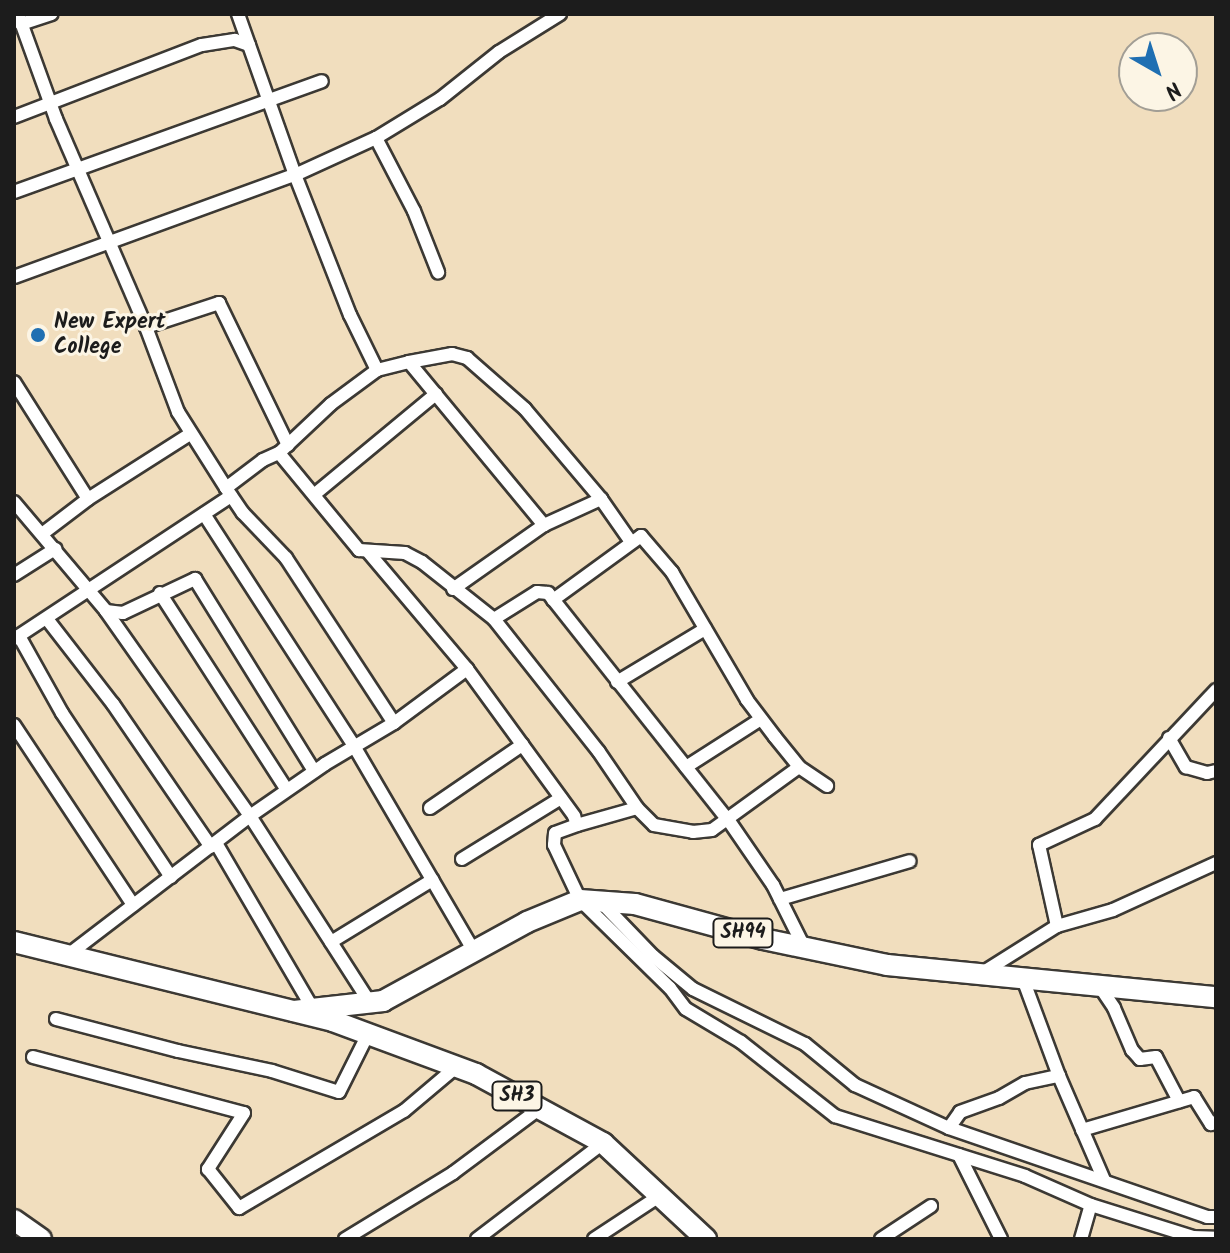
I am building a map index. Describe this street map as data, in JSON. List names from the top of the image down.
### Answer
{
  "streets": {
    "main road": ["SH94", "SH3"]
  },
  "crossings": [
    ["SH94", "SH3"]
  ],
  "places": ["New Expert College"],
  "north": "bottom right"
}
